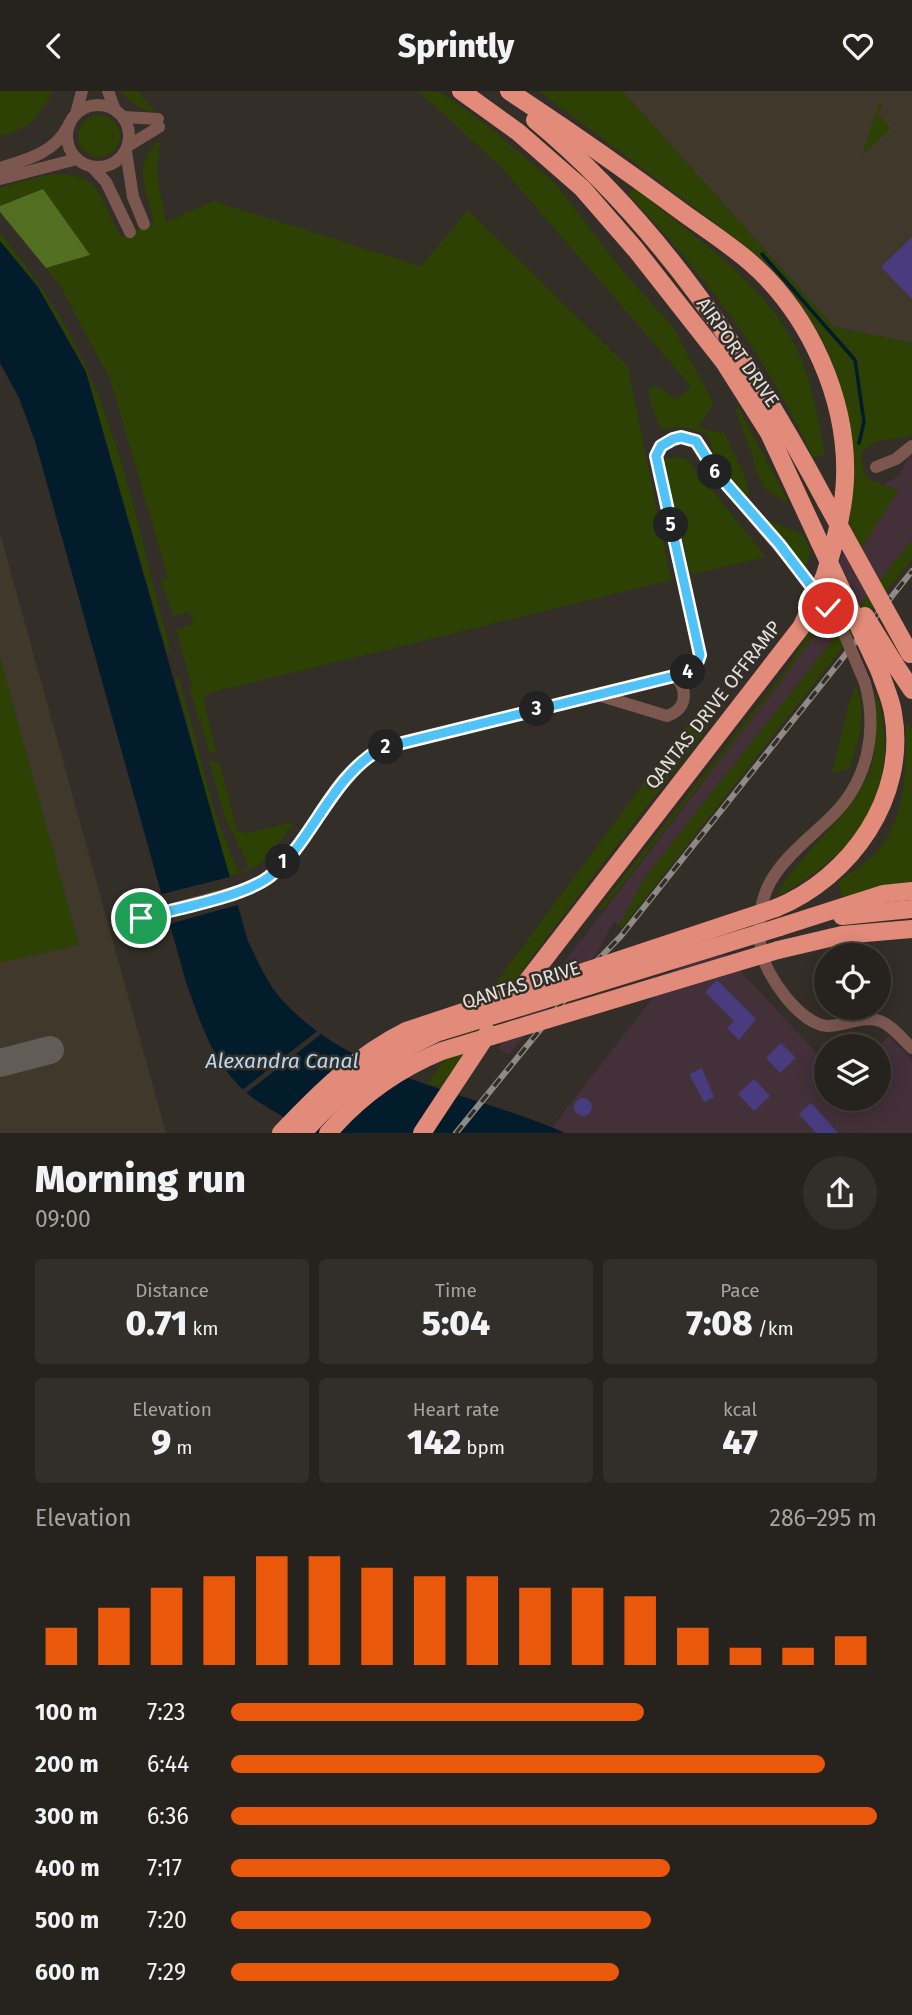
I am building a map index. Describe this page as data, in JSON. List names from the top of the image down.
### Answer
{
  "streets": {
    "highway": ["AIRPORT DRIVE", "QANTAS DRIVE OFFRAMP", "QANTAS DRIVE"]
  },
  "water": ["Alexandra Canal"],
  "page": {
    "header": "Sprintly",
    "pins": [
      "6",
      "5",
      "4",
      "3",
      "2",
      "1"
    ],
    "heading": ["Morning run", "09:00"],
    "stats": [
      ["Distance", "0.71 km"],
      ["Time", "5:04"],
      ["Pace", "7:08 /km"],
      ["Elevation", "9 m"],
      ["Heart rate", "142 bpm"],
      ["kcal", "47"]
    ],
    "chart": ["Elevation", "286–295 m"],
    "list": [
      {
        "name": "100 m",
        "note": "7:23"
      },
      {
        "name": "200 m",
        "note": "6:44"
      },
      {
        "name": "300 m",
        "note": "6:36"
      },
      {
        "name": "400 m",
        "note": "7:17"
      },
      {
        "name": "500 m",
        "note": "7:20"
      },
      {
        "name": "600 m",
        "note": "7:29"
      }
    ]
  }
}
